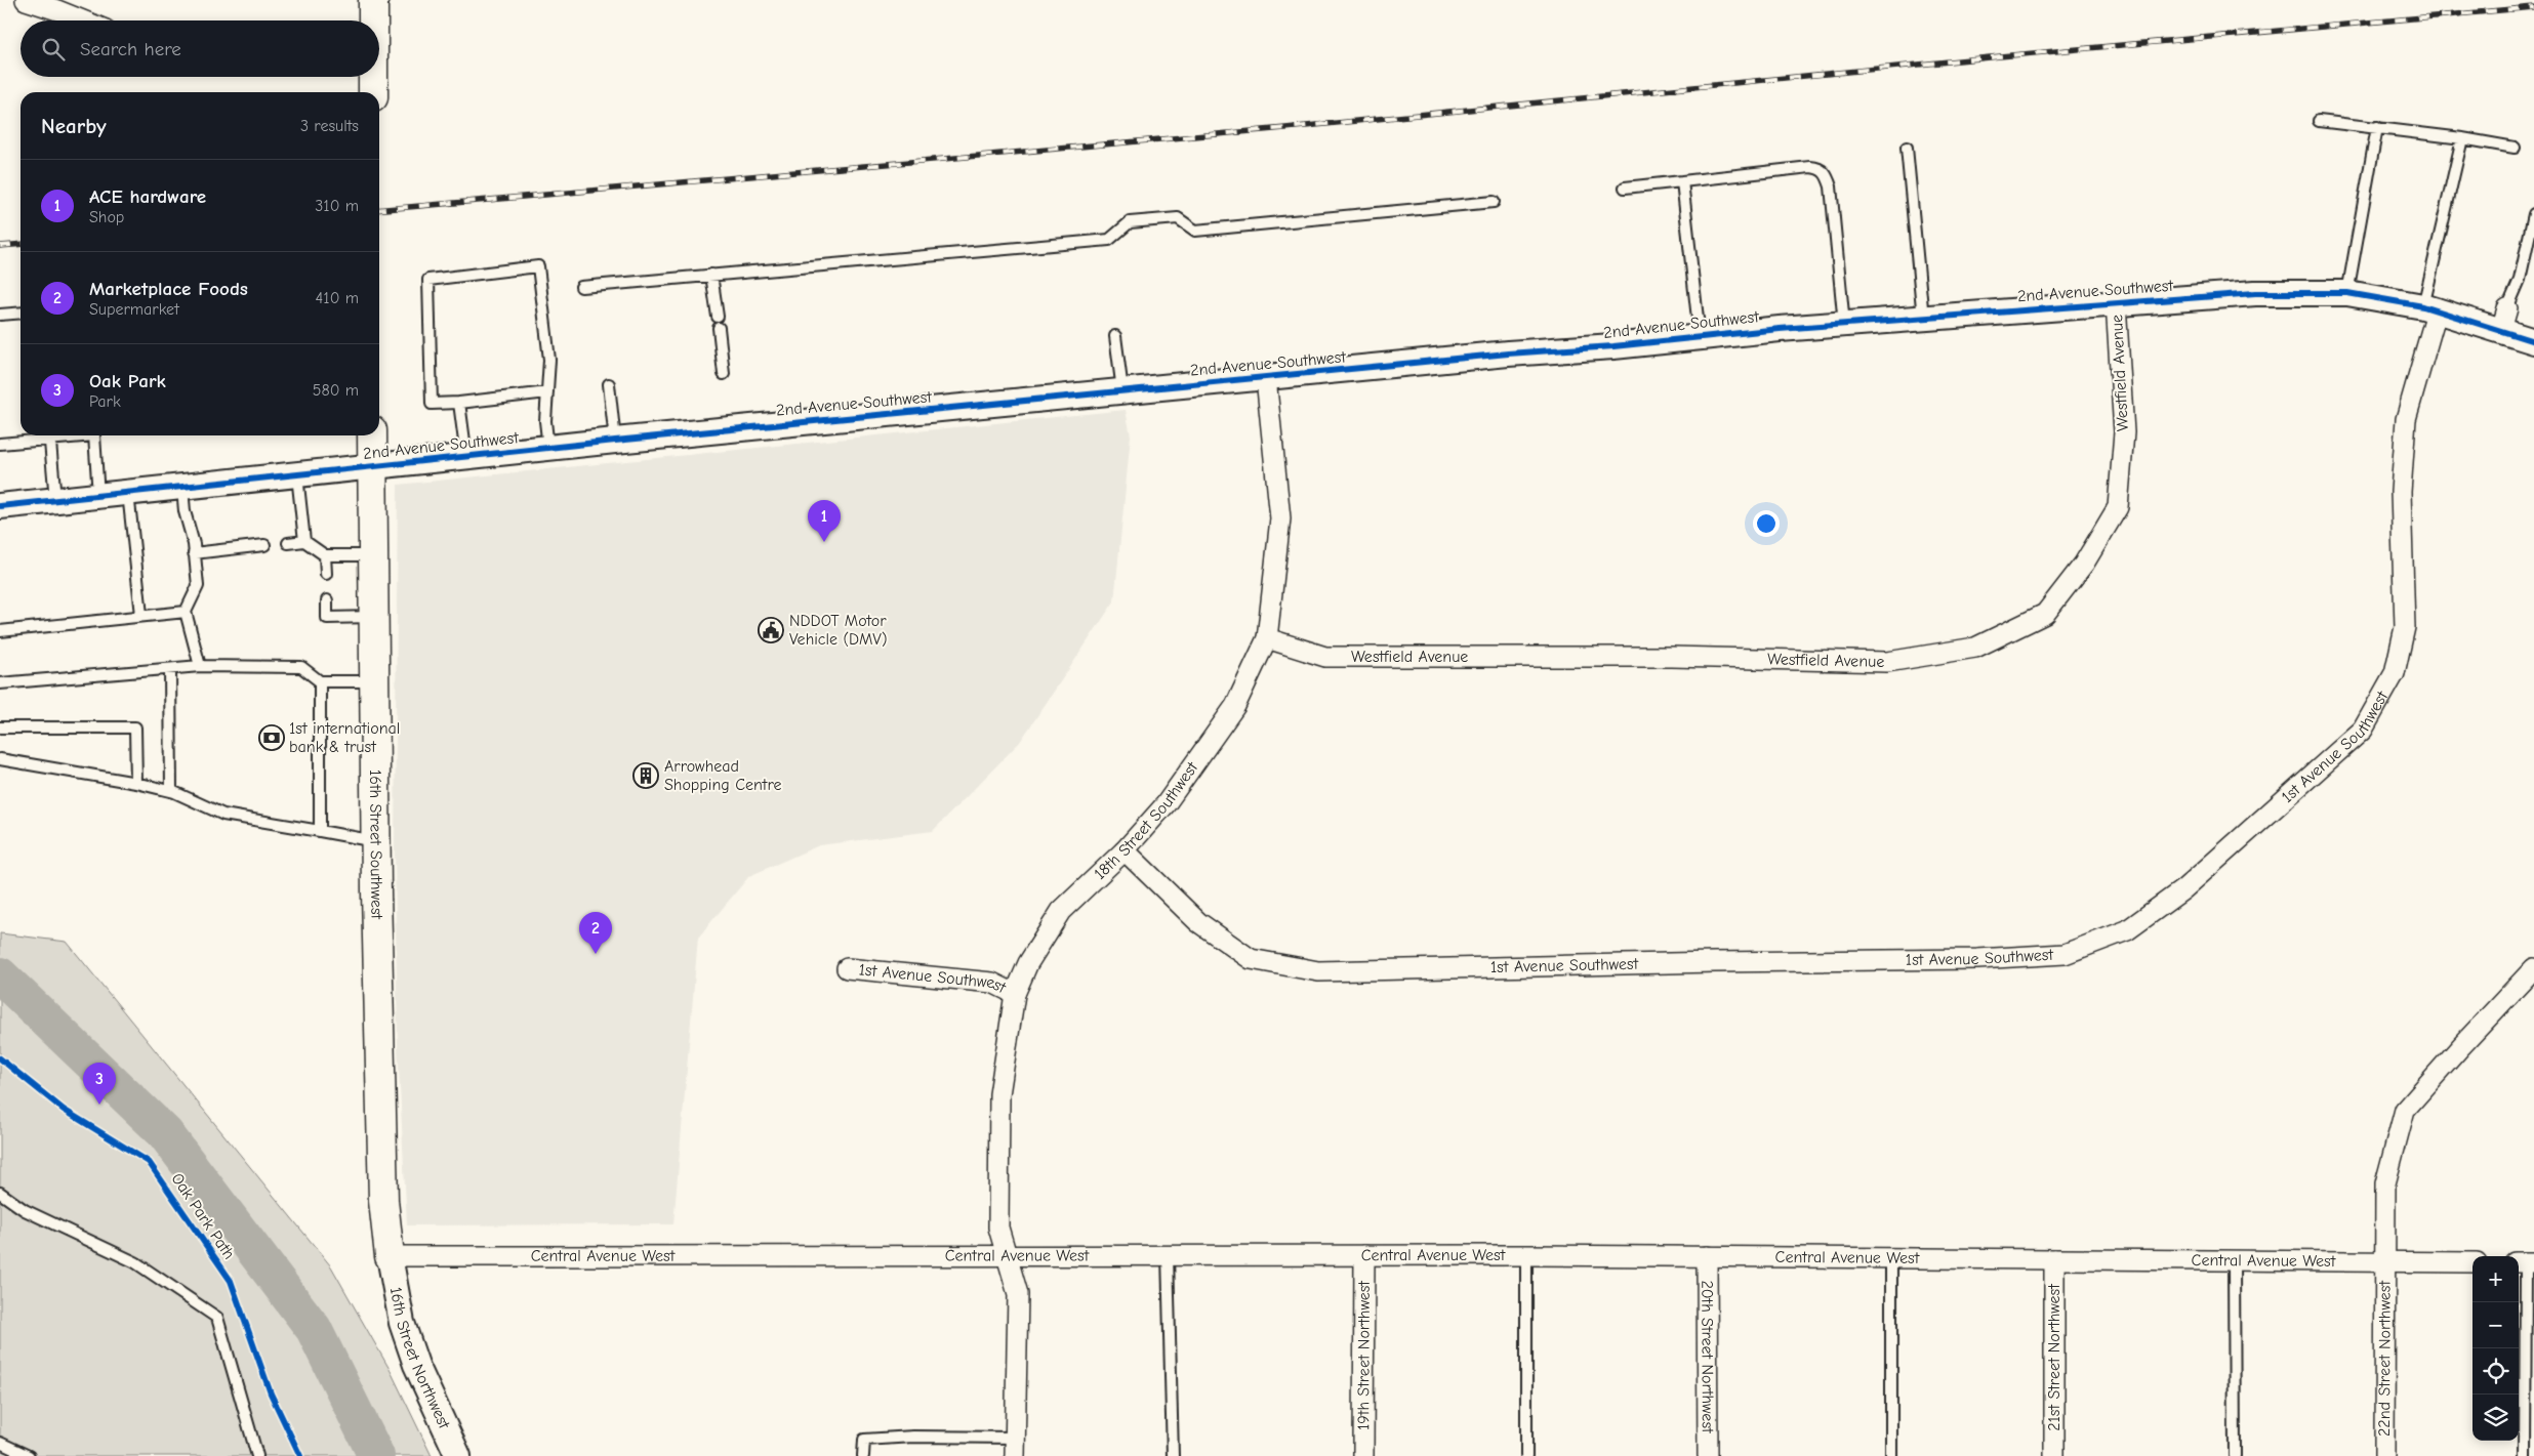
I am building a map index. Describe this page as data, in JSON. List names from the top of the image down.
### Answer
{
  "streets": {
    "main road": ["16th Street Southwest"],
    "street": [
      "2nd Avenue Southwest",
      "Westfield Avenue",
      "1st Avenue Southwest",
      "18th Street Southwest",
      "Central Avenue West",
      "19th Street Northwest",
      "20th Street Northwest",
      "16th Street Northwest",
      "21st Street Northwest",
      "22nd Street Northwest"
    ],
    "cycle path": ["Oak Park Path"]
  },
  "crossings": [
    ["2nd Avenue Southwest", "Westfield Avenue"],
    ["2nd Avenue Southwest", "1st Avenue Southwest"],
    ["2nd Avenue Southwest", "18th Street Southwest"],
    ["2nd Avenue Southwest", "16th Street Southwest"],
    ["Westfield Avenue", "18th Street Southwest"],
    ["1st Avenue Southwest", "18th Street Southwest"],
    ["18th Street Southwest", "Central Avenue West"],
    ["16th Street Southwest", "Central Avenue West"],
    ["16th Street Southwest", "16th Street Northwest"],
    ["Central Avenue West", "19th Street Northwest"],
    ["Central Avenue West", "20th Street Northwest"],
    ["Central Avenue West", "16th Street Northwest"],
    ["Central Avenue West", "21st Street Northwest"],
    ["Central Avenue West", "22nd Street Northwest"]
  ],
  "places": {
    "public building": ["NDDOT Motor Vehicle (DMV)"],
    "bank": ["1st international bank & trust"],
    "building": ["Arrowhead Shopping Centre"]
  },
  "page": {
    "search": "Search here",
    "heading": ["Nearby", "3 results"],
    "list": [
      {
        "mark": "1",
        "name": "ACE hardware",
        "note": "Shop",
        "value": "310 m"
      },
      {
        "mark": "2",
        "name": "Marketplace Foods",
        "note": "Supermarket",
        "value": "410 m"
      },
      {
        "mark": "3",
        "name": "Oak Park",
        "note": "Park",
        "value": "580 m"
      }
    ],
    "pins": ["1", "2", "3"],
    "map_buttons": ["+", "−"]
  }
}
